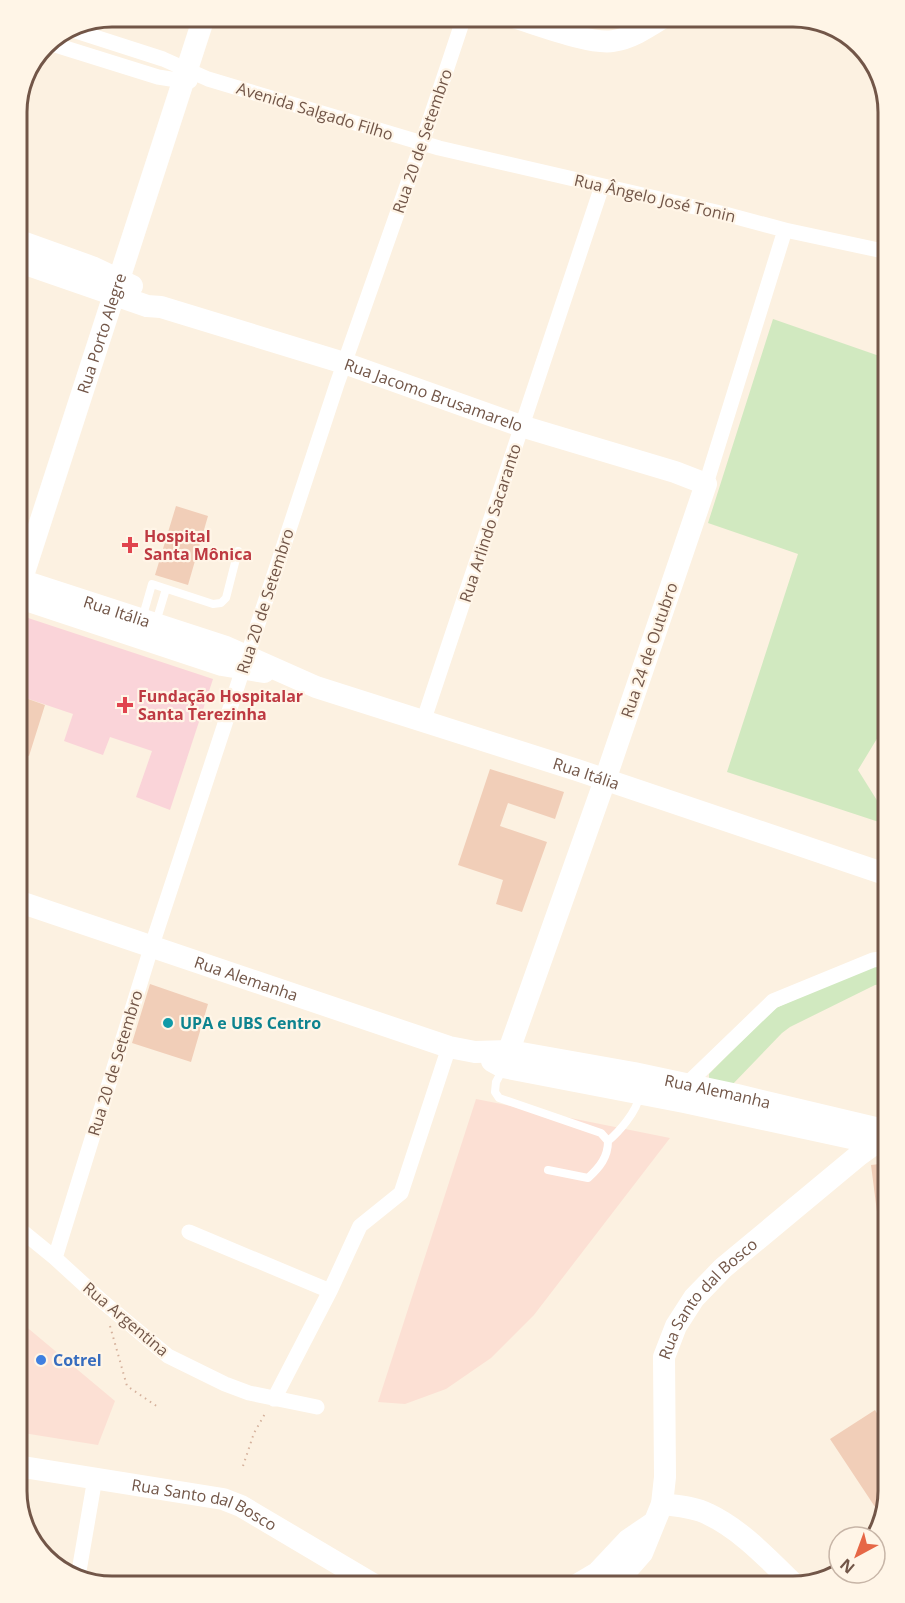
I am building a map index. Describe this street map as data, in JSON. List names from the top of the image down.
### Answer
{
  "streets": {
    "main road": [
      "Rua Porto Alegre",
      "Rua Jacomo Brusamarelo",
      "Rua Itália",
      "Rua 24 de Outubro",
      "Rua Alemanha",
      "Rua Santo dal Bosco"
    ],
    "street": [
      "Avenida Salgado Filho",
      "Rua 20 de Setembro",
      "Rua Ângelo José Tonin",
      "Rua Arlindo Sacaranto",
      "Rua Argentina"
    ]
  },
  "crossings": [
    ["Avenida Salgado Filho", "Rua 20 de Setembro"],
    ["Avenida Salgado Filho", "Rua Ângelo José Tonin"],
    ["Avenida Salgado Filho", "Rua Porto Alegre"],
    ["Rua 20 de Setembro", "Rua Ângelo José Tonin"],
    ["Rua 20 de Setembro", "Rua Jacomo Brusamarelo"],
    ["Rua 20 de Setembro", "Rua Itália"],
    ["Rua 20 de Setembro", "Rua Alemanha"],
    ["Rua 20 de Setembro", "Rua Argentina"],
    ["Rua Ângelo José Tonin", "Rua Arlindo Sacaranto"],
    ["Rua Ângelo José Tonin", "Rua 24 de Outubro"],
    ["Rua Porto Alegre", "Rua Jacomo Brusamarelo"],
    ["Rua Jacomo Brusamarelo", "Rua Arlindo Sacaranto"],
    ["Rua Jacomo Brusamarelo", "Rua 24 de Outubro"],
    ["Rua Arlindo Sacaranto", "Rua Itália"],
    ["Rua Itália", "Rua 24 de Outubro"],
    ["Rua 24 de Outubro", "Rua Alemanha"]
  ],
  "places": {
    "health": ["Hospital Santa Mônica", "Fundação Hospitalar Santa Terezinha"],
    "other": ["UPA e UBS Centro", "Cotrel"]
  },
  "north": "bottom left"
}
